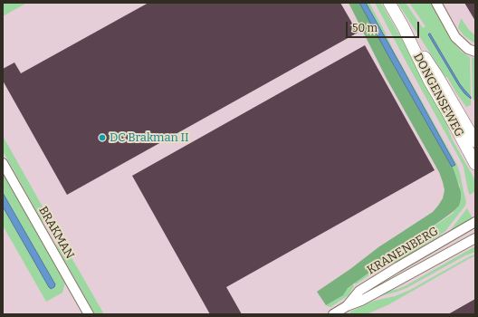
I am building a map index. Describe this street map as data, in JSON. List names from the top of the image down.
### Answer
{
  "streets": {
    "street": ["DONGENSEWEG", "BRAKMAN", "KRANENBERG"]
  },
  "places": ["DC Brakman II"],
  "scale_bar": "50 m"
}
